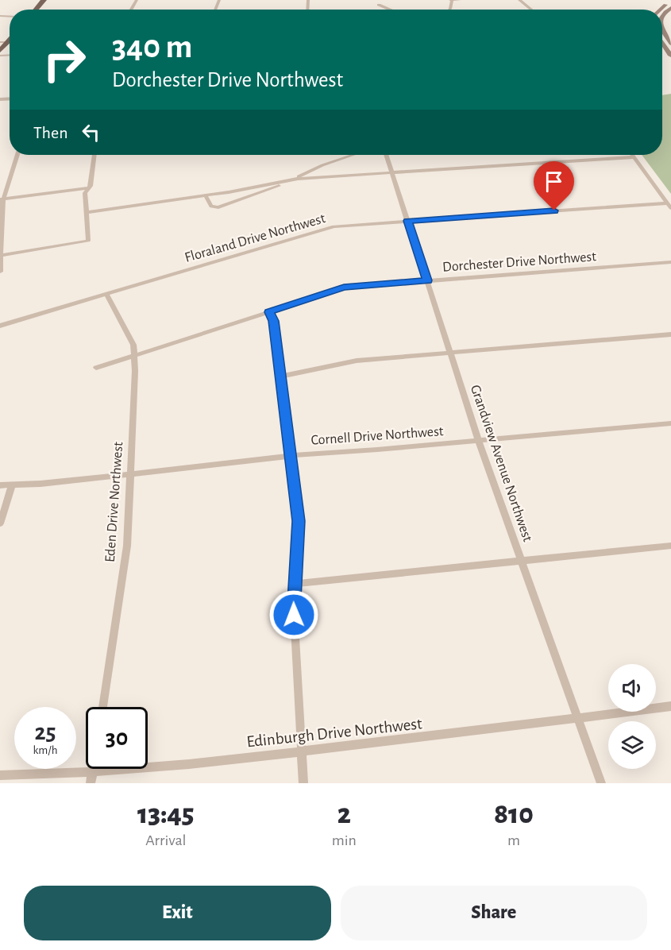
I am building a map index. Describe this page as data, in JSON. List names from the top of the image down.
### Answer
{
  "streets": {
    "street": [
      "Floraland Drive Northwest",
      "Dorchester Drive Northwest",
      "Cornell Drive Northwest",
      "Grandview Avenue Northwest",
      "Eden Drive Northwest",
      "Edinburgh Drive Northwest"
    ]
  },
  "crossings": [
    ["Floraland Drive Northwest", "Grandview Avenue Northwest"],
    ["Floraland Drive Northwest", "Eden Drive Northwest"],
    ["Dorchester Drive Northwest", "Grandview Avenue Northwest"],
    ["Dorchester Drive Northwest", "Eden Drive Northwest"],
    ["Cornell Drive Northwest", "Grandview Avenue Northwest"],
    ["Cornell Drive Northwest", "Eden Drive Northwest"],
    ["Grandview Avenue Northwest", "Edinburgh Drive Northwest"]
  ],
  "page": {
    "turn": ["340 m", "Dorchester Drive Northwest"],
    "then": "Then",
    "speed": "25 km/h",
    "limit": "30",
    "eta": [
      "13:45",
      "Arrival",
      "2",
      "min",
      "810",
      "m"
    ],
    "buttons": ["Exit", "Share"]
  }
}
